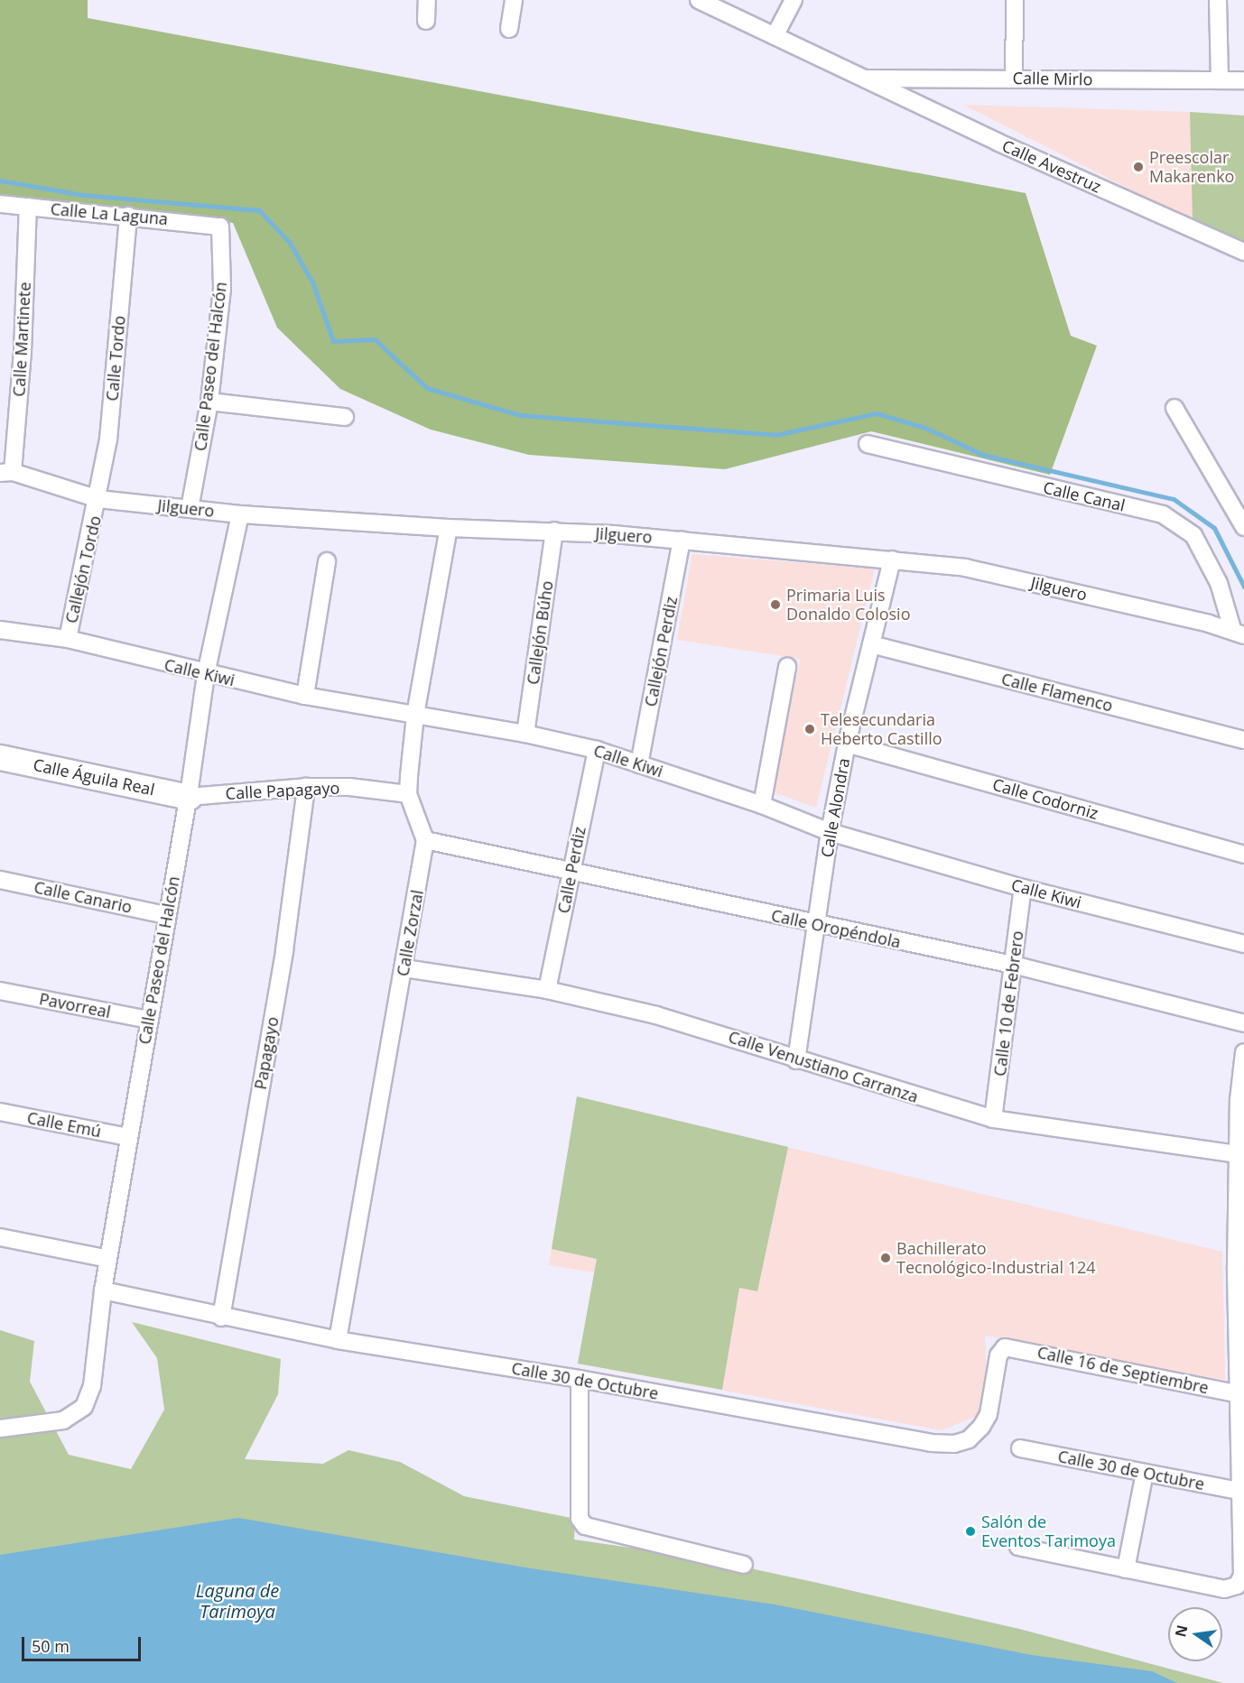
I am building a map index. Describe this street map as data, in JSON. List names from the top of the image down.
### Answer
{
  "streets": {
    "street": [
      "Calle Mirlo",
      "Calle Avestruz",
      "Calle La Laguna",
      "Calle Martinete",
      "Calle Tordo",
      "Calle Paseo del Halcón",
      "Calle Canal",
      "Jilguero",
      "Callejón Tordo",
      "Callejón Búho",
      "Callejón Perdiz",
      "Calle Kiwi",
      "Calle Flamenco",
      "Calle Águila Real",
      "Calle Papagayo",
      "Calle Codorniz",
      "Calle Alondra",
      "Calle Perdiz",
      "Calle Canario",
      "Calle Oropéndola",
      "Calle Zorzal",
      "Calle 10 de Febrero",
      "Pavorreal",
      "Papagayo",
      "Calle Venustiano Carranza",
      "Calle Emú",
      "Calle 16 de Septiembre",
      "Calle 30 de Octubre"
    ]
  },
  "crossings": [
    ["Calle Mirlo", "Calle Avestruz"],
    ["Calle La Laguna", "Calle Martinete"],
    ["Calle La Laguna", "Calle Tordo"],
    ["Calle La Laguna", "Calle Paseo del Halcón"],
    ["Calle Martinete", "Jilguero"],
    ["Calle Tordo", "Jilguero"],
    ["Calle Tordo", "Callejón Tordo"],
    ["Calle Paseo del Halcón", "Jilguero"],
    ["Calle Paseo del Halcón", "Calle Kiwi"],
    ["Calle Paseo del Halcón", "Calle Águila Real"],
    ["Calle Paseo del Halcón", "Calle Papagayo"],
    ["Calle Paseo del Halcón", "Calle Canario"],
    ["Calle Paseo del Halcón", "Pavorreal"],
    ["Calle Paseo del Halcón", "Calle Emú"],
    ["Calle Paseo del Halcón", "Calle 30 de Octubre"],
    ["Calle Canal", "Jilguero"],
    ["Jilguero", "Callejón Tordo"],
    ["Jilguero", "Callejón Búho"],
    ["Jilguero", "Callejón Perdiz"],
    ["Jilguero", "Calle Alondra"],
    ["Jilguero", "Calle Zorzal"],
    ["Callejón Tordo", "Calle Kiwi"],
    ["Callejón Búho", "Calle Kiwi"],
    ["Callejón Perdiz", "Calle Kiwi"],
    ["Calle Kiwi", "Calle Alondra"],
    ["Calle Kiwi", "Calle Perdiz"],
    ["Calle Kiwi", "Calle Zorzal"],
    ["Calle Kiwi", "Calle 10 de Febrero"],
    ["Calle Flamenco", "Calle Alondra"],
    ["Calle Águila Real", "Calle Papagayo"],
    ["Calle Papagayo", "Calle Zorzal"],
    ["Calle Papagayo", "Papagayo"],
    ["Calle Codorniz", "Calle Alondra"],
    ["Calle Alondra", "Calle Oropéndola"],
    ["Calle Alondra", "Calle Venustiano Carranza"],
    ["Calle Perdiz", "Calle Oropéndola"],
    ["Calle Perdiz", "Calle Venustiano Carranza"],
    ["Calle Oropéndola", "Calle Zorzal"],
    ["Calle Oropéndola", "Calle 10 de Febrero"],
    ["Calle Zorzal", "Calle Venustiano Carranza"],
    ["Calle Zorzal", "Calle 30 de Octubre"],
    ["Calle 10 de Febrero", "Calle Venustiano Carranza"],
    ["Papagayo", "Calle 30 de Octubre"],
    ["Calle 16 de Septiembre", "Calle 30 de Octubre"]
  ],
  "water": ["Laguna de Tarimoya"],
  "places": [
    "Preescolar Makarenko",
    "Primaria Luis Donaldo Colosio",
    "Telesecundaria Heberto Castillo",
    "Bachillerato Tecnológico-Industrial 124",
    "Salón de Eventos Tarimoya"
  ],
  "scale_bar": "50 m",
  "north": "left"
}
